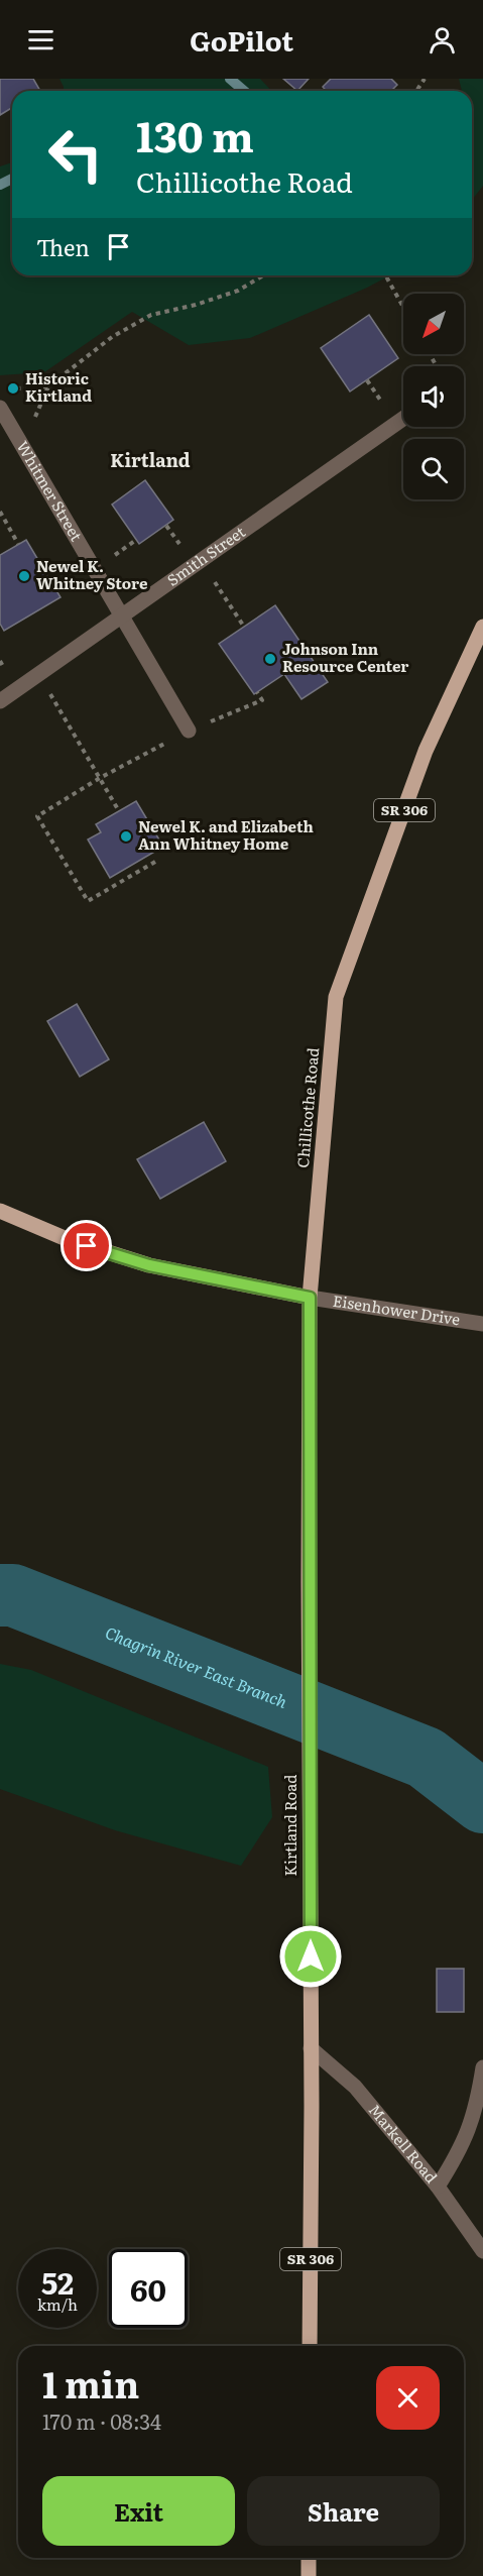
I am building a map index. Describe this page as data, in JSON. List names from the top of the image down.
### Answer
{
  "streets": {
    "main road": ["SR 306", "Chillicothe Road", "Kirtland Road"],
    "street": [
      "Whitmer Street",
      "Smith Street",
      "Eisenhower Drive",
      "Markell Road"
    ]
  },
  "crossings": [
    ["Whitmer Street", "Smith Street"],
    ["Chillicothe Road", "Eisenhower Drive"],
    ["Chillicothe Road", "Kirtland Road"],
    ["Eisenhower Drive", "Kirtland Road"],
    ["Kirtland Road", "Markell Road"]
  ],
  "districts": ["Kirtland"],
  "water": ["Chagrin River East Branch"],
  "places": [
    "Historic Kirtland",
    "Newel K. Whitney Store",
    "Johnson Inn Resource Center",
    "Newel K. and Elizabeth Ann Whitney Home"
  ],
  "north": "bottom left",
  "page": {
    "header": "GoPilot",
    "turn": ["130 m", "Chillicothe Road"],
    "then": "Then",
    "speed": "52 km/h",
    "limit": "60",
    "heading": ["1 min", "170 m · 08:34"],
    "buttons": ["Exit", "Share"]
  }
}
